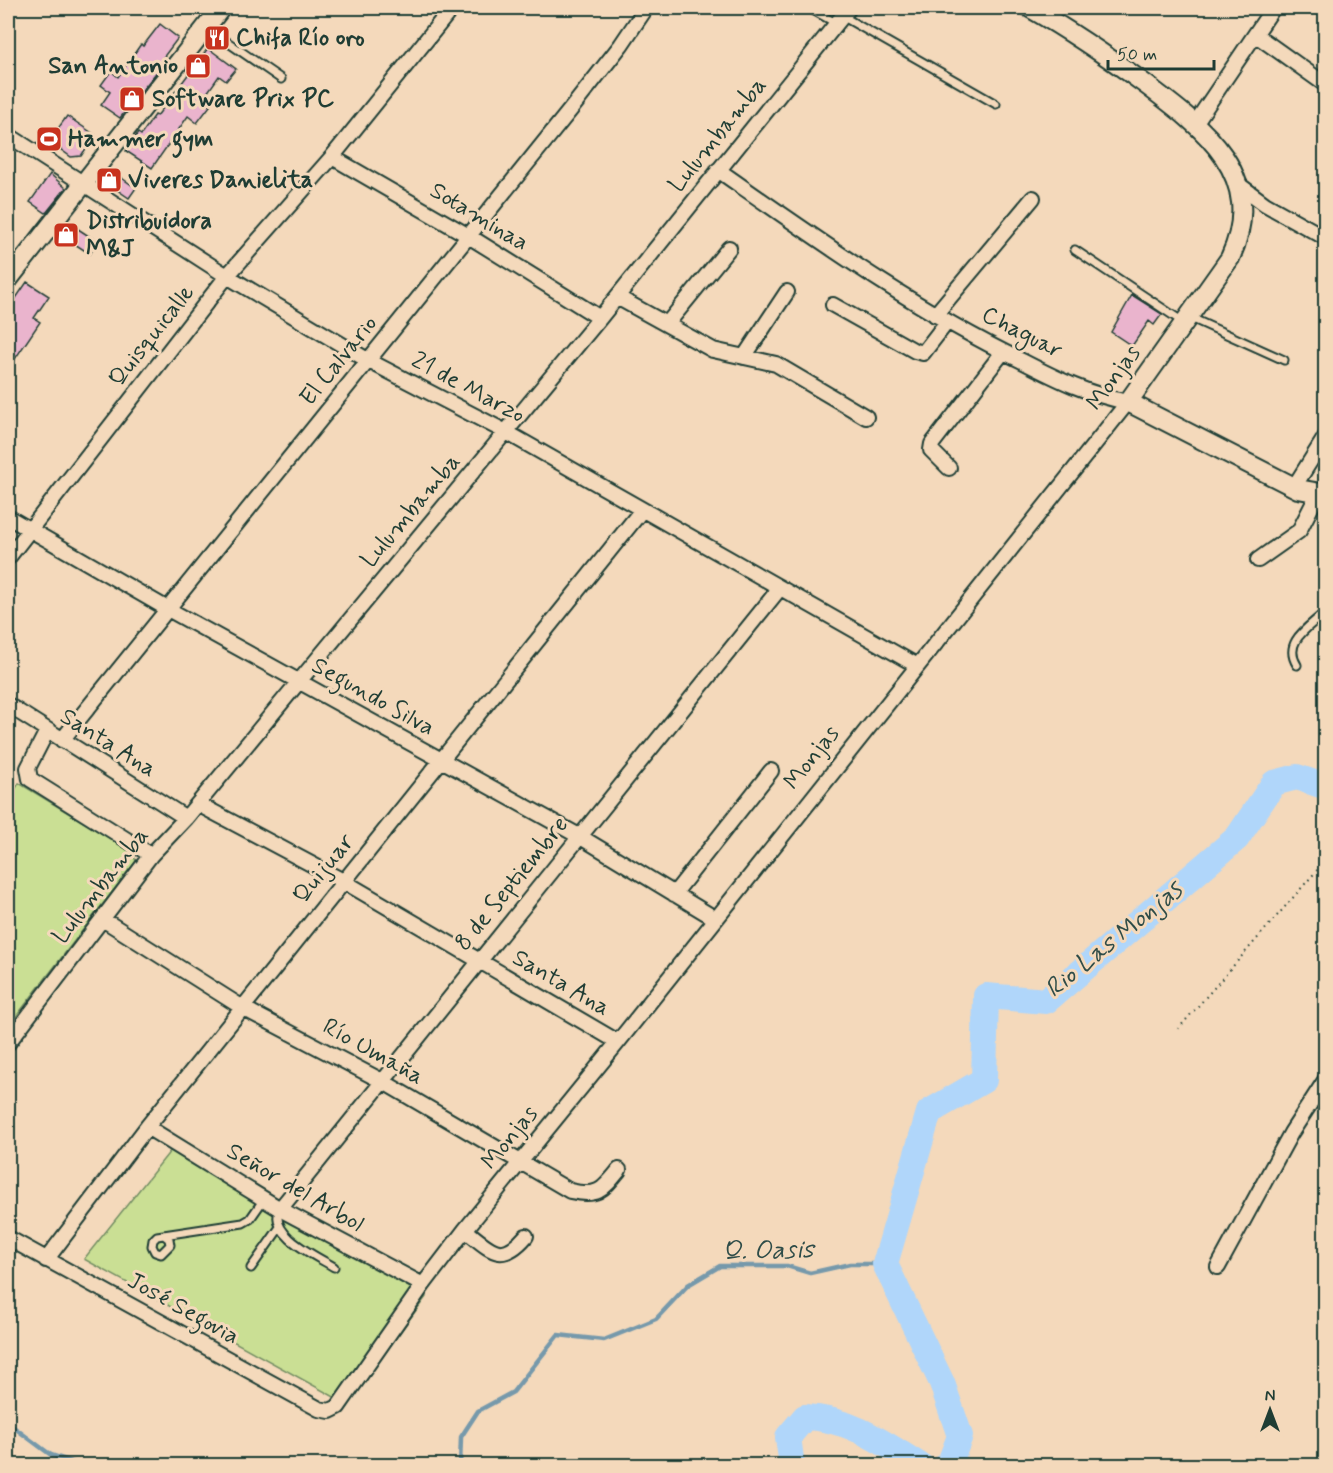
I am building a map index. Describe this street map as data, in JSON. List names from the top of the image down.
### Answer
{
  "streets": {
    "street": [
      "Lulumbamba",
      "Sotaminaa",
      "Chaguar",
      "Quisquicalle",
      "El Calvario",
      "Monjas",
      "21 de Marzo",
      "Segundo Silva",
      "Santa Ana",
      "Quijuar",
      "8 de Septiembre",
      "Río Umaña",
      "Señor del Arbol",
      "José Segovia"
    ]
  },
  "crossings": [
    ["Lulumbamba", "Sotaminaa"],
    ["Lulumbamba", "Chaguar"],
    ["Lulumbamba", "21 de Marzo"],
    ["Lulumbamba", "Segundo Silva"],
    ["Lulumbamba", "Santa Ana"],
    ["Lulumbamba", "Río Umaña"],
    ["Sotaminaa", "Quisquicalle"],
    ["Sotaminaa", "El Calvario"],
    ["Chaguar", "Monjas"],
    ["Quisquicalle", "21 de Marzo"],
    ["Quisquicalle", "Segundo Silva"],
    ["El Calvario", "21 de Marzo"],
    ["El Calvario", "Segundo Silva"],
    ["El Calvario", "Santa Ana"],
    ["Monjas", "21 de Marzo"],
    ["Monjas", "Segundo Silva"],
    ["Monjas", "Santa Ana"],
    ["Monjas", "Río Umaña"],
    ["Monjas", "Señor del Arbol"],
    ["Monjas", "José Segovia"],
    ["21 de Marzo", "Quijuar"],
    ["21 de Marzo", "8 de Septiembre"],
    ["Segundo Silva", "Quijuar"],
    ["Segundo Silva", "8 de Septiembre"],
    ["Santa Ana", "Quijuar"],
    ["Santa Ana", "8 de Septiembre"],
    ["Quijuar", "Río Umaña"],
    ["Quijuar", "Señor del Arbol"],
    ["Quijuar", "José Segovia"],
    ["8 de Septiembre", "Río Umaña"],
    ["8 de Septiembre", "Señor del Arbol"]
  ],
  "water": ["Rio Las Monjas", "Q. Oasis"],
  "places": {
    "restaurant": ["Chifa Río oro"],
    "shop": [
      "San Antonio",
      "Software Prix PC",
      "Viveres Danielita",
      "Distribuidora M&J"
    ],
    "sports": ["Hammer gym"]
  },
  "scale_bar": "50 m",
  "north": "top"
}
